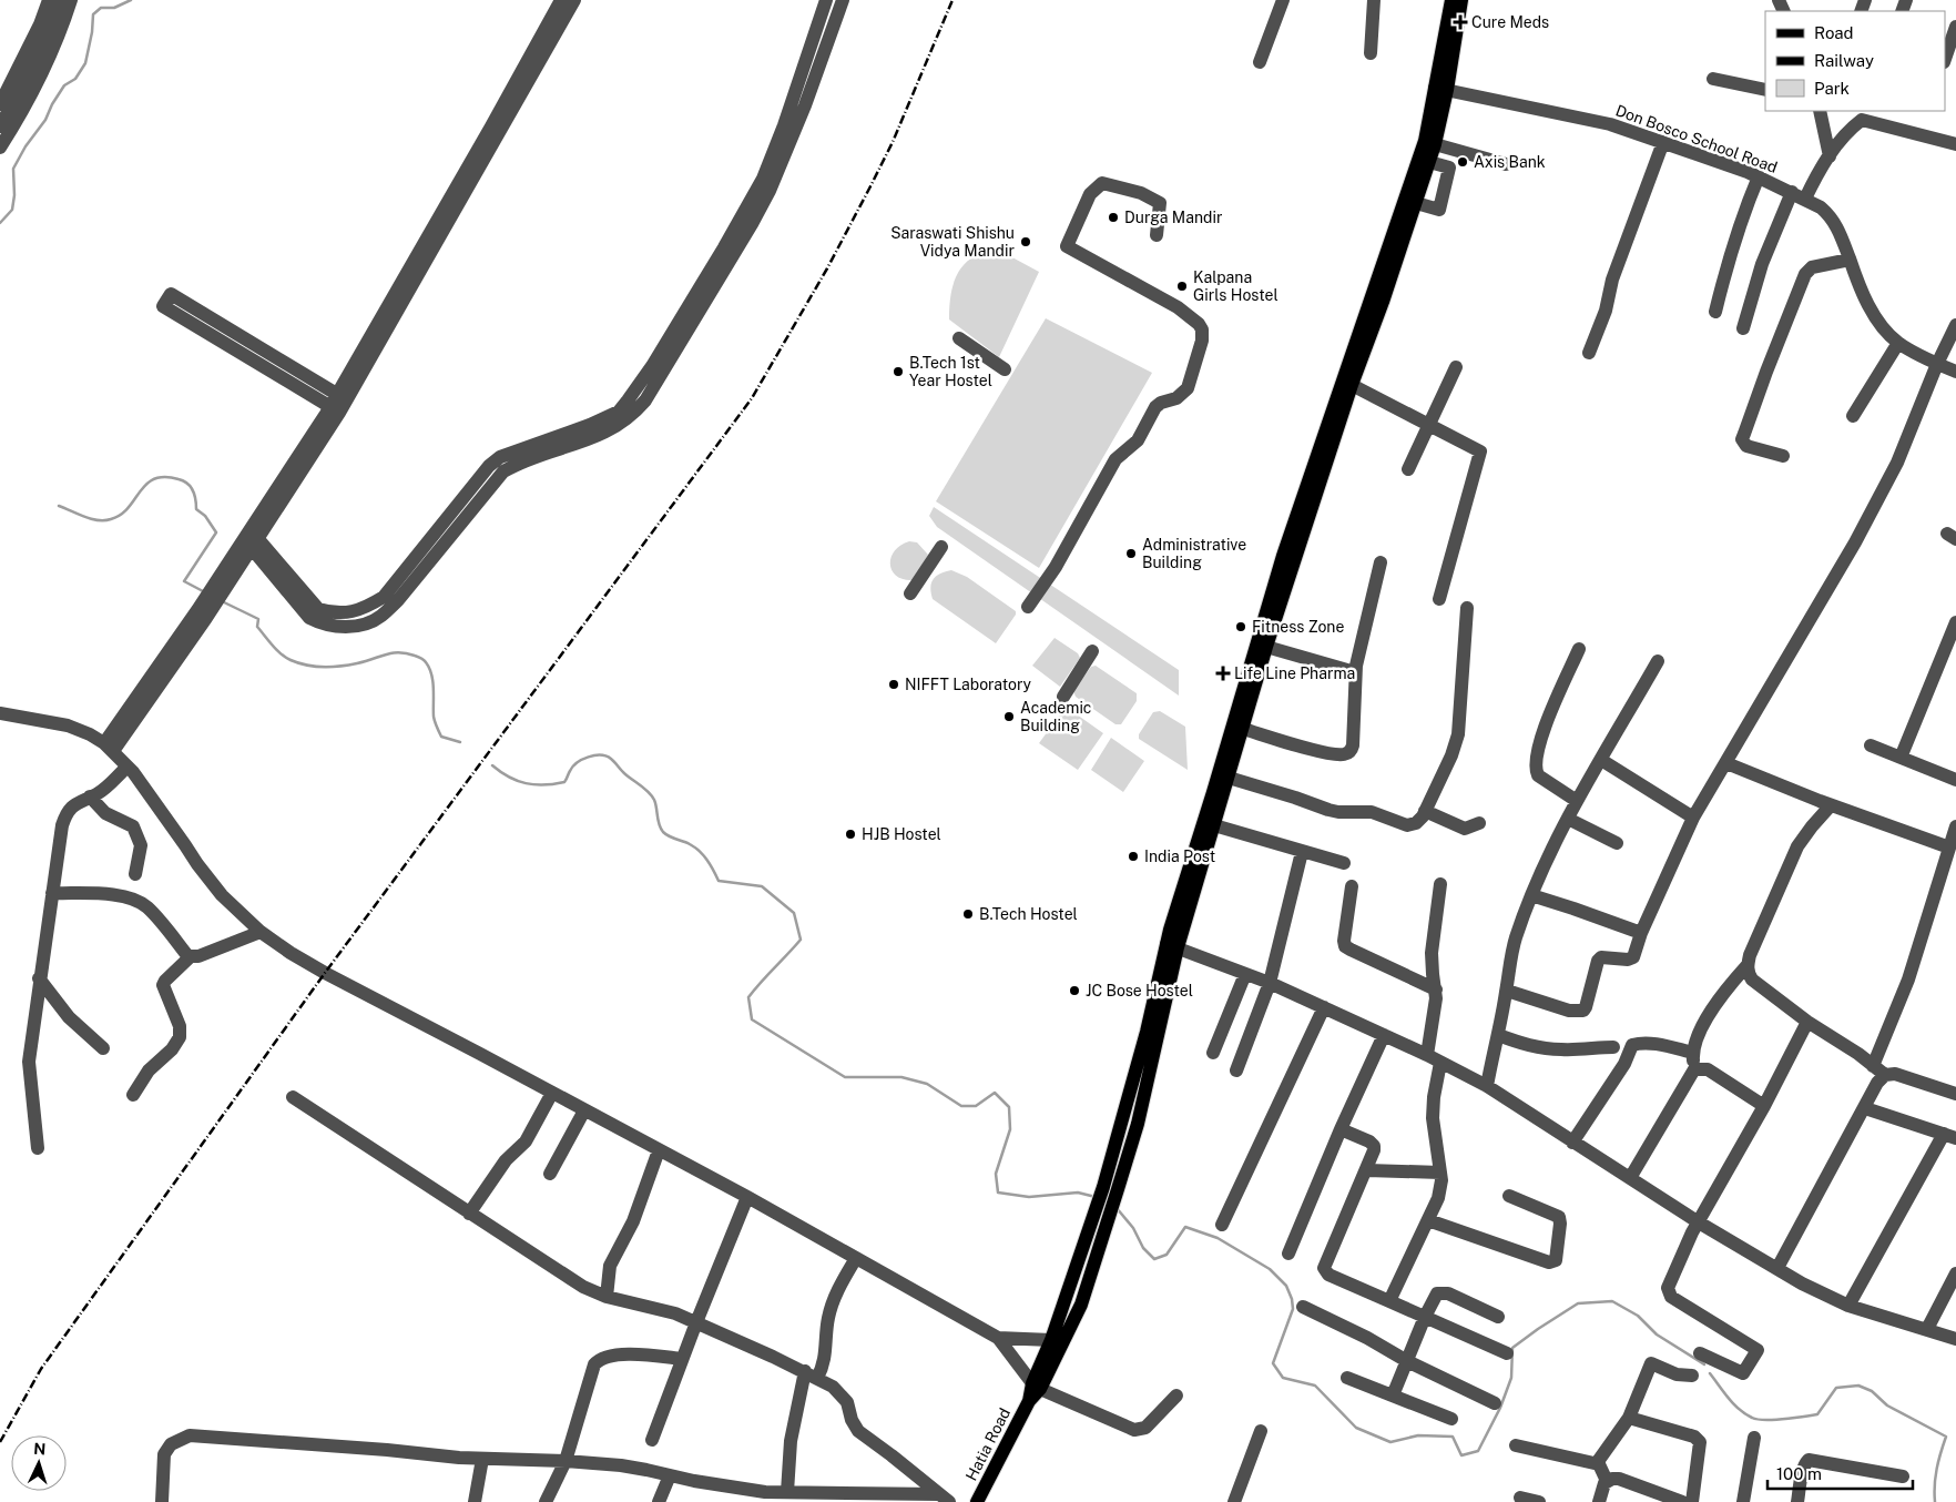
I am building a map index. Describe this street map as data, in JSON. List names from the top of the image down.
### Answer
{
  "streets": {
    "main road": ["Hatia Road"],
    "street": ["Don Bosco School Road"]
  },
  "places": {
    "health": ["Cure Meds", "Life Line Pharma"],
    "other": [
      "Axis Bank",
      "Durga Mandir",
      "Saraswati Shishu Vidya Mandir",
      "Kalpana Girls Hostel",
      "B.Tech 1st Year Hostel",
      "Administrative Building",
      "Fitness Zone",
      "NIFFT Laboratory",
      "Academic Building",
      "HJB Hostel",
      "India Post",
      "B.Tech Hostel",
      "JC Bose Hostel"
    ]
  },
  "legend": ["Road", "Railway", "Park"],
  "scale_bar": "100 m",
  "north": "top"
}
